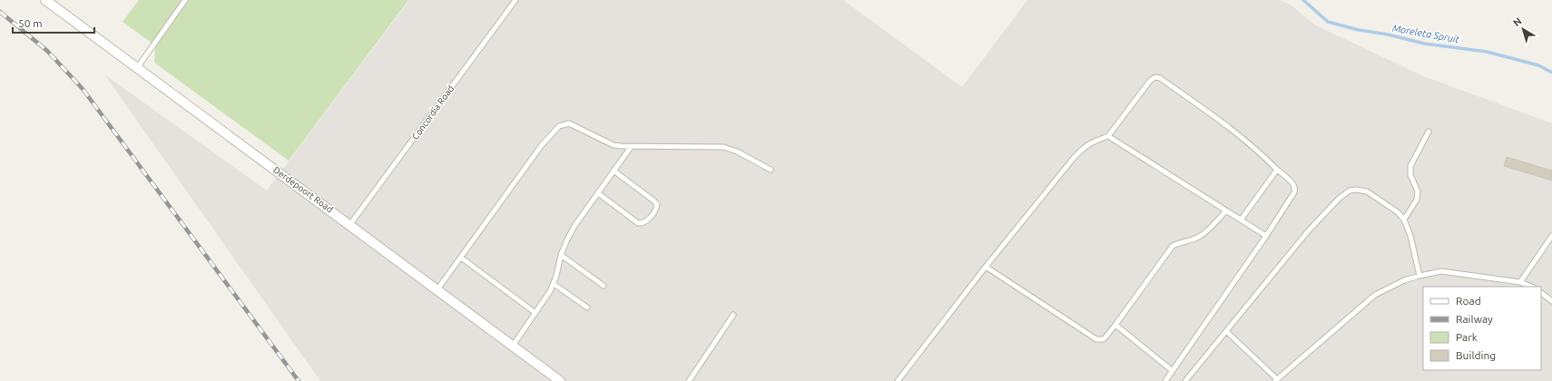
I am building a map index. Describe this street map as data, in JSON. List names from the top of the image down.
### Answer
{
  "streets": {
    "street": ["Derdepoort Road"],
    "lane": ["Concordia Road"]
  },
  "crossings": [
    ["Concordia Road", "Derdepoort Road"]
  ],
  "water": ["Moreleta Spruit"],
  "legend": [
    "Road",
    "Railway",
    "Park",
    "Building"
  ],
  "scale_bar": "50 m",
  "north": "top left"
}
